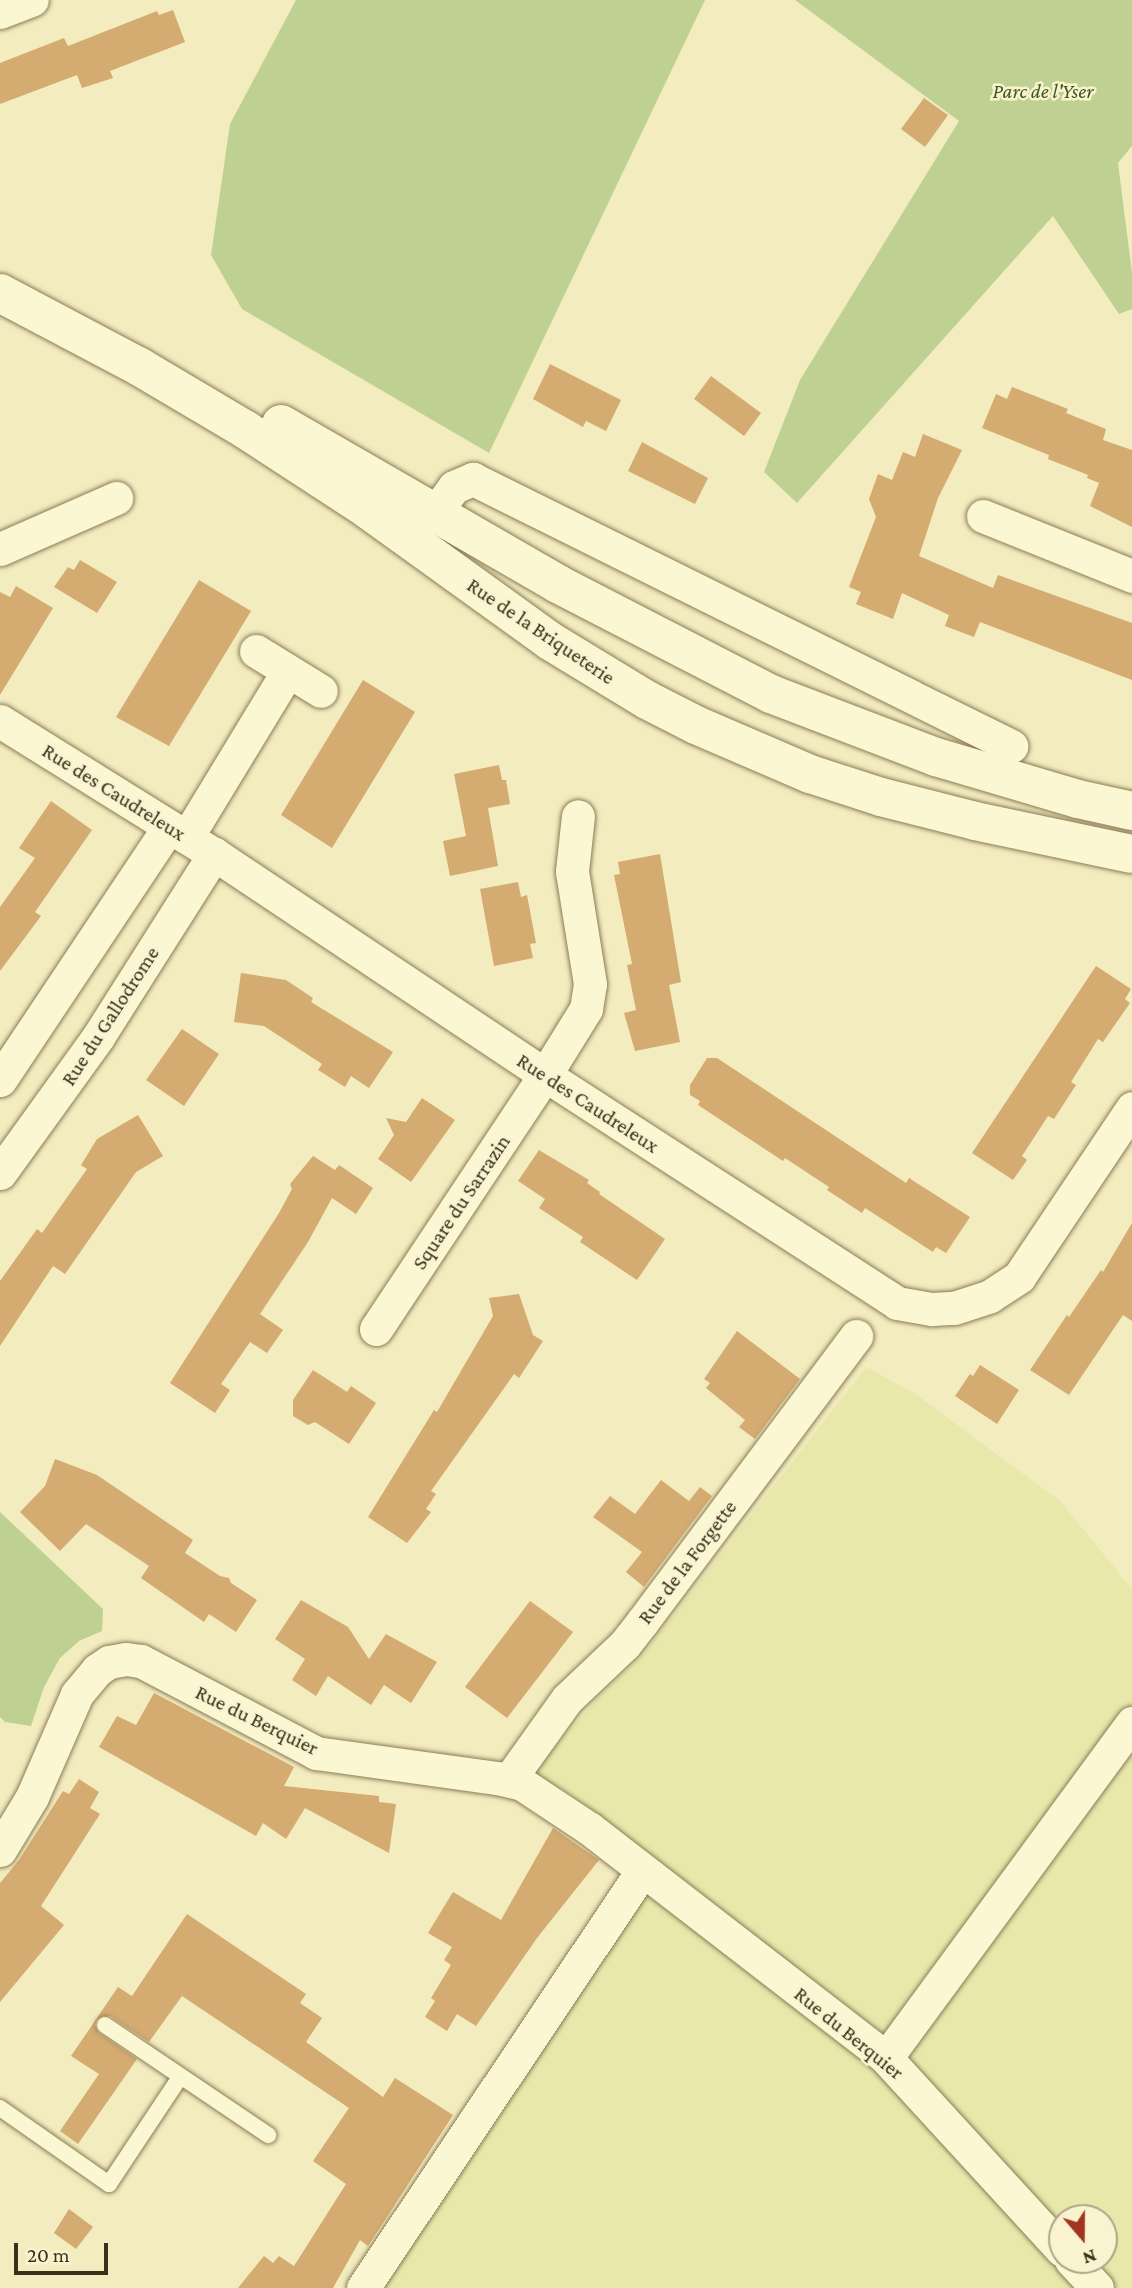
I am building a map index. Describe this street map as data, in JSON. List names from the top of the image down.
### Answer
{
  "streets": {
    "street": [
      "Rue de la Briqueterie",
      "Rue des Caudreleux",
      "Rue du Gallodrome",
      "Square du Sarrazin",
      "Rue de la Forgette",
      "Rue du Berquier"
    ]
  },
  "crossings": [
    ["Rue des Caudreleux", "Rue du Gallodrome"],
    ["Rue des Caudreleux", "Square du Sarrazin"],
    ["Rue de la Forgette", "Rue du Berquier"]
  ],
  "parks": ["Parc de l'Yser"],
  "scale_bar": "20 m",
  "north": "bottom"
}
